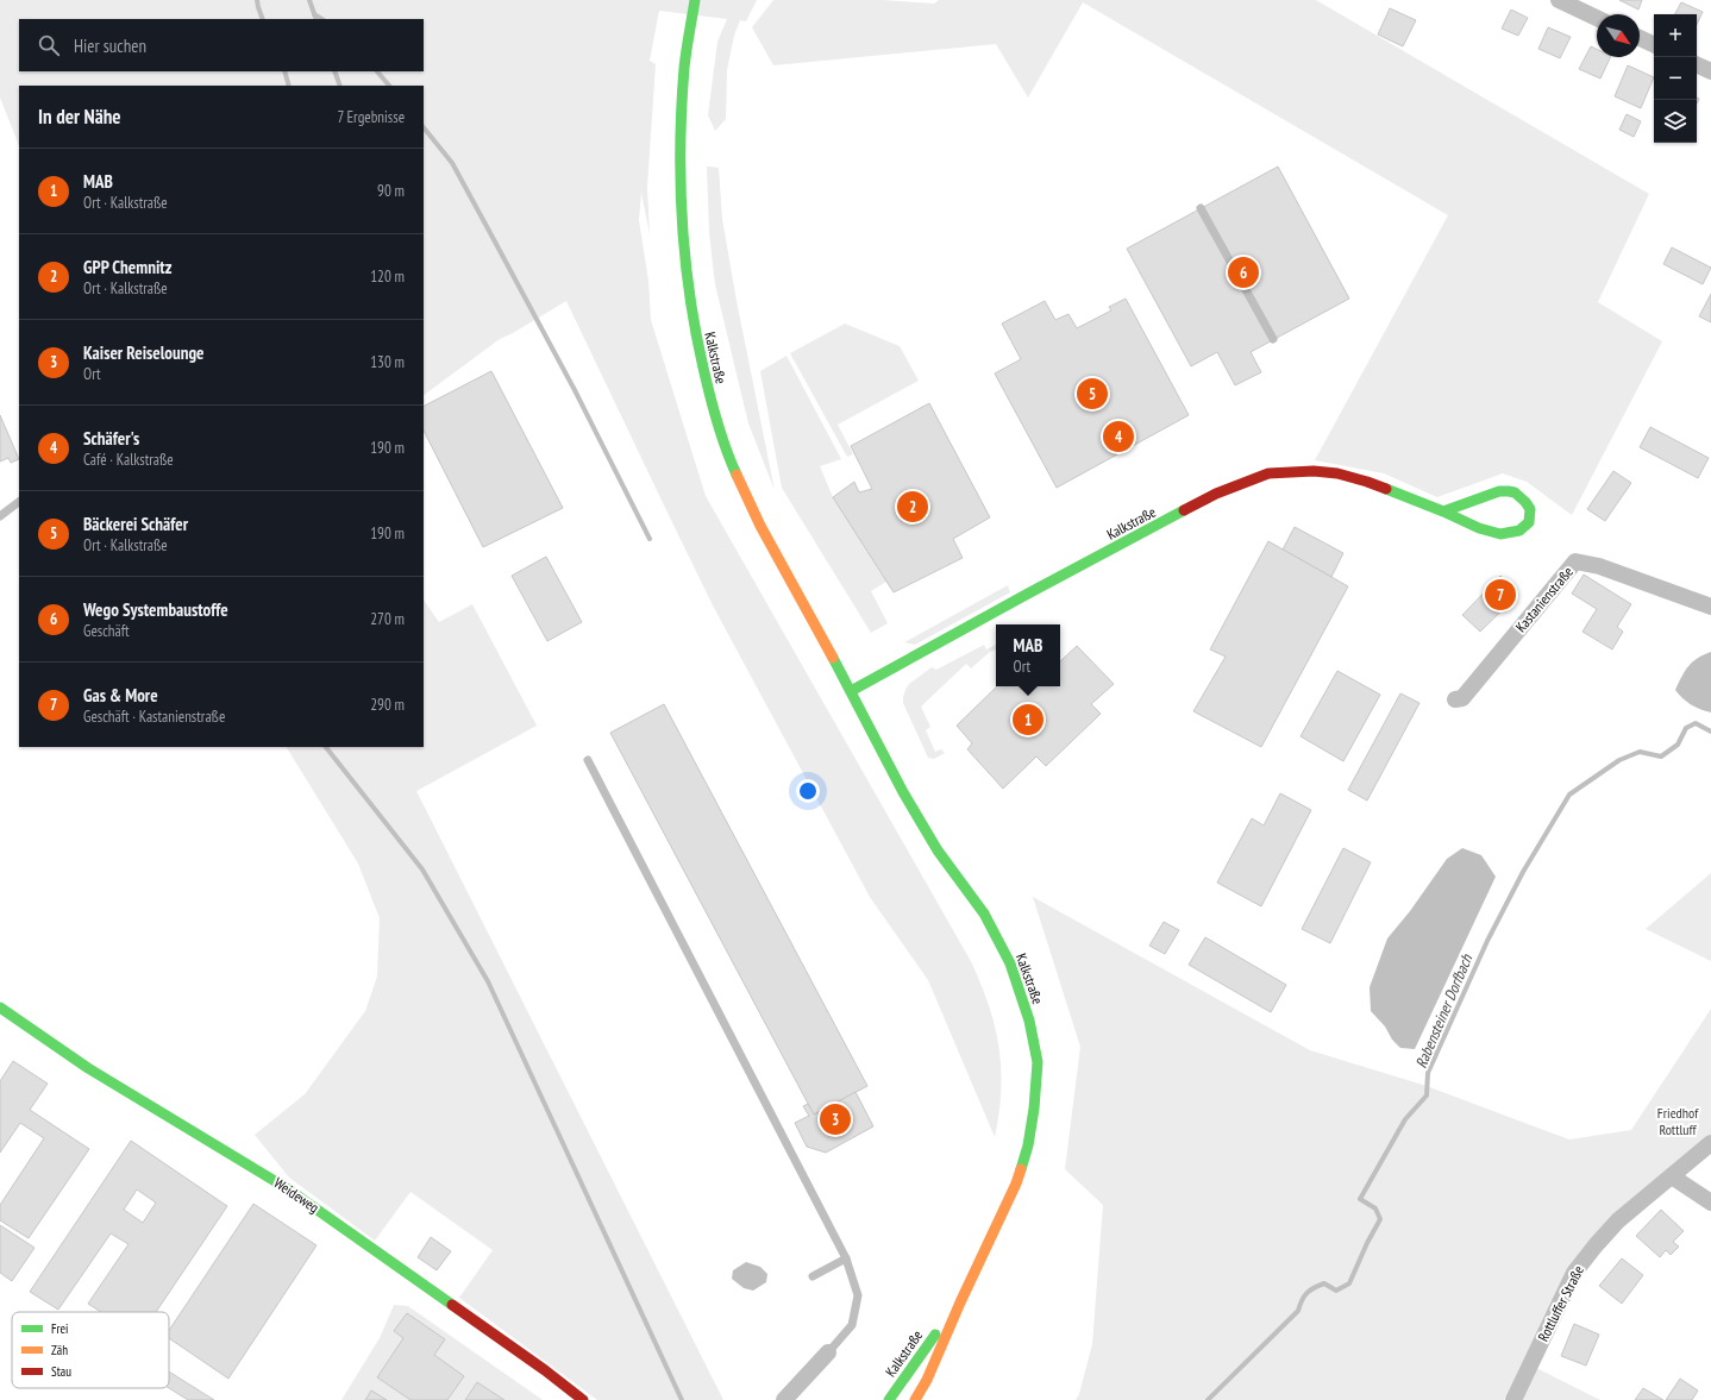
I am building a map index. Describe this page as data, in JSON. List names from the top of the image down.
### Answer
{
  "streets": {
    "main road": ["Kalkstraße", "Weideweg"],
    "street": ["Kastanienstraße", "Rottluffer Straße"]
  },
  "water": ["Rabensteiner Dorfbach"],
  "parks": ["Friedhof Rottluff"],
  "legend": ["Frei", "Zäh", "Stau"],
  "north": "bottom right",
  "page": {
    "map_buttons": ["+", "−"],
    "search": "Hier suchen",
    "heading": ["In der Nähe", "7 Ergebnisse"],
    "list": [
      {
        "mark": "1",
        "name": "MAB",
        "note": "Ort · Kalkstraße",
        "value": "90 m"
      },
      {
        "mark": "2",
        "name": "GPP Chemnitz",
        "note": "Ort · Kalkstraße",
        "value": "120 m"
      },
      {
        "mark": "3",
        "name": "Kaiser Reiselounge",
        "note": "Ort",
        "value": "130 m"
      },
      {
        "mark": "4",
        "name": "Schäfer's",
        "note": "Café · Kalkstraße",
        "value": "190 m"
      },
      {
        "mark": "5",
        "name": "Bäckerei Schäfer",
        "note": "Ort · Kalkstraße",
        "value": "190 m"
      },
      {
        "mark": "6",
        "name": "Wego Systembaustoffe",
        "note": "Geschäft",
        "value": "270 m"
      },
      {
        "mark": "7",
        "name": "Gas & More",
        "note": "Geschäft · Kastanienstraße",
        "value": "290 m"
      }
    ],
    "pins": [
      "6",
      "5",
      "4",
      "2",
      "7",
      "1",
      "3"
    ],
    "popup": ["MAB", "Ort"]
  }
}
